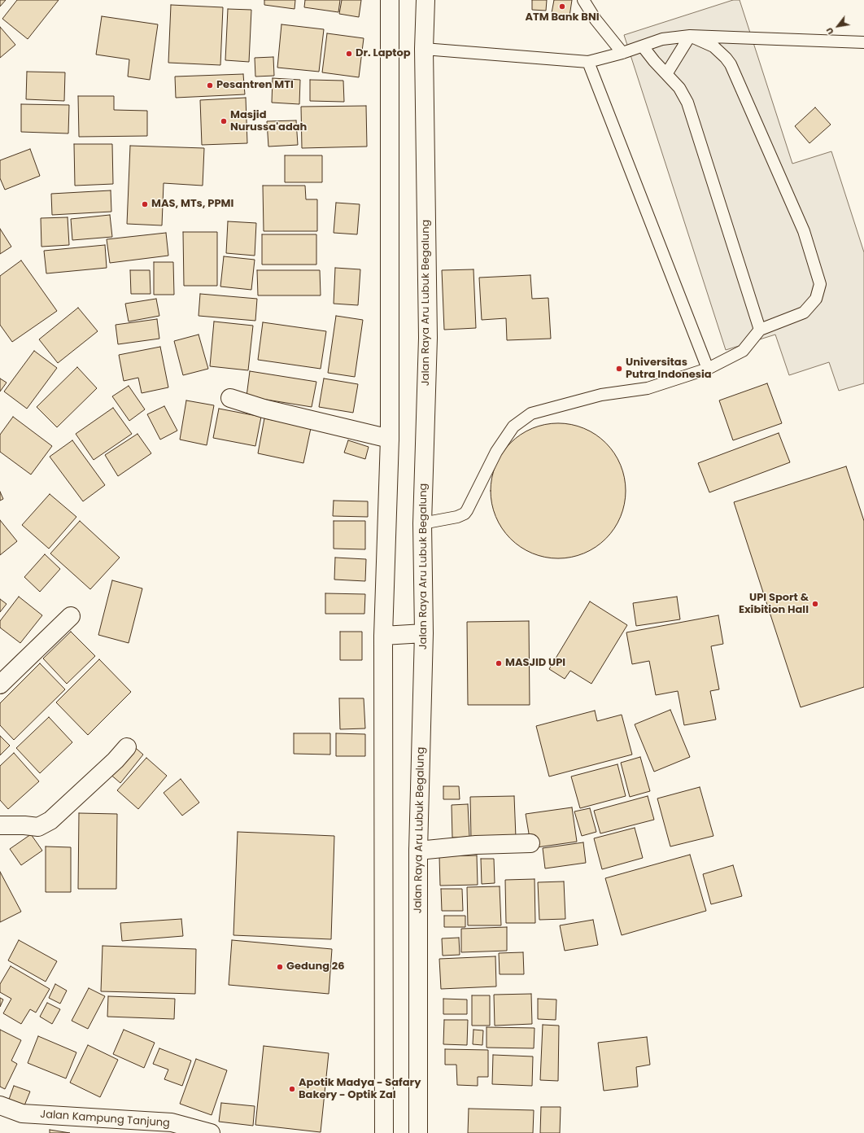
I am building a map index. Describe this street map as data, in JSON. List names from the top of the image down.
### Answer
{
  "streets": {
    "main road": ["Jalan Raya Aru Lubuk Begalung", "Jalan Kampung Tanjung"]
  },
  "places": [
    "ATM Bank BNI",
    "Dr. Laptop",
    "Pesantren MTI",
    "Masjid Nurussa'adah",
    "MAS, MTs, PPMI",
    "Universitas Putra Indonesia",
    "UPI Sport & Exibition Hall",
    "MASJID UPI",
    "Gedung 26",
    "Apotik Madya - Safary Bakery - Optik Zal"
  ],
  "north": "bottom left"
}
